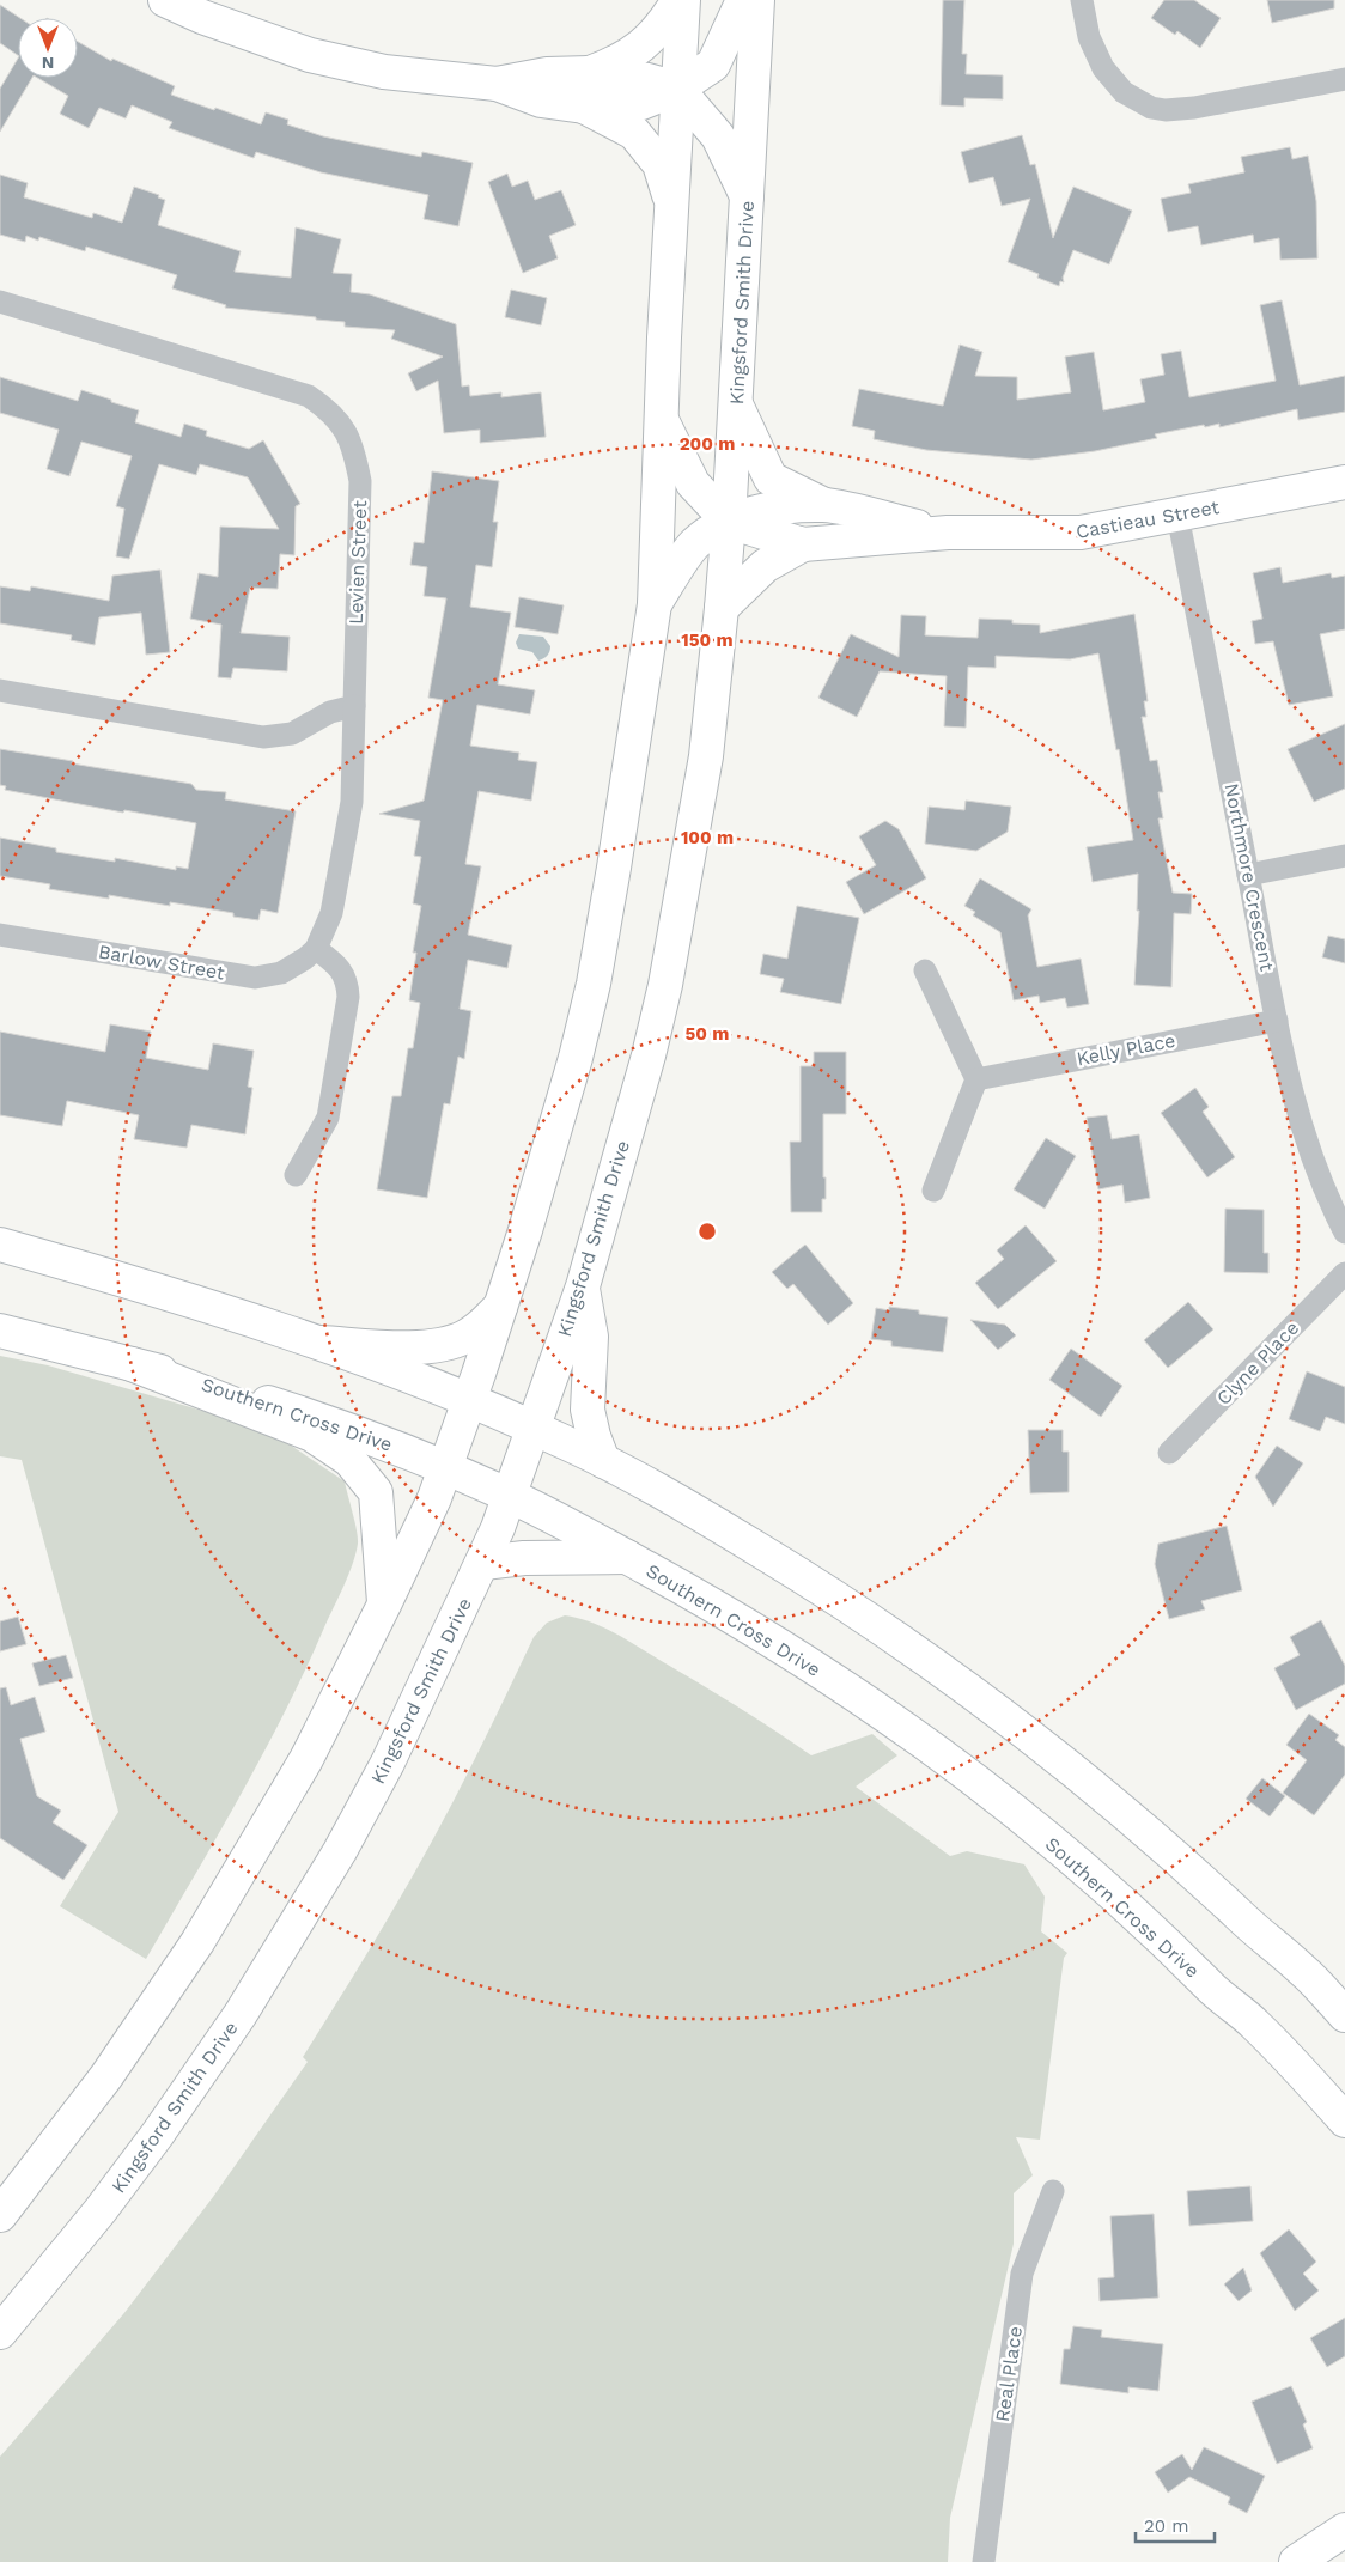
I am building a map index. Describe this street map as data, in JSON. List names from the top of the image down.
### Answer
{
  "streets": {
    "main road": ["Kingsford Smith Drive", "Castieau Street", "Southern Cross Drive"],
    "street": [
      "Levien Street",
      "Northmore Crescent",
      "Barlow Street",
      "Kelly Place",
      "Clyne Place",
      "Real Place"
    ]
  },
  "crossings": [
    ["Kingsford Smith Drive", "Castieau Street"],
    ["Kingsford Smith Drive", "Southern Cross Drive"],
    ["Castieau Street", "Northmore Crescent"],
    ["Northmore Crescent", "Kelly Place"]
  ],
  "scale_bar": "20 m",
  "north": "bottom",
  "rings": [
    "200 m",
    "150 m",
    "100 m",
    "50 m"
  ]
}
